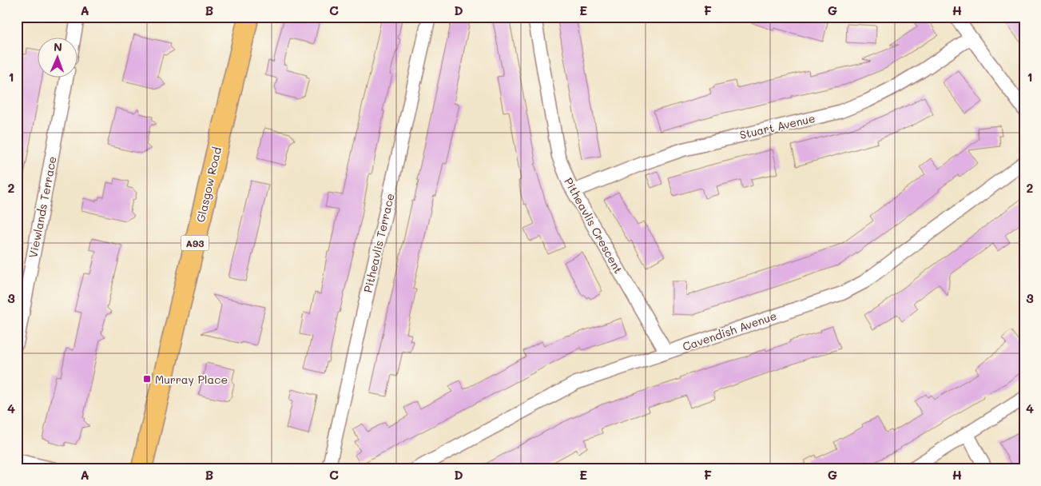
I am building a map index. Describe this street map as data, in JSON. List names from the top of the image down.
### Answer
{
  "streets": {
    "main road": ["Glasgow Road", "A93"],
    "street": [
      "Stuart Avenue",
      "Viewlands Terrace",
      "Pitheavlis Crescent",
      "Pitheavlis Terrace",
      "Cavendish Avenue"
    ]
  },
  "crossings": [
    ["Stuart Avenue", "Pitheavlis Crescent"],
    ["Pitheavlis Crescent", "Cavendish Avenue"]
  ],
  "places": {
    "transit": ["Murray Place"]
  },
  "north": "top",
  "grid": {
    "columns": [
      "A",
      "B",
      "C",
      "D",
      "E",
      "F",
      "G",
      "H"
    ],
    "rows": [
      "1",
      "2",
      "3",
      "4"
    ]
  }
}
